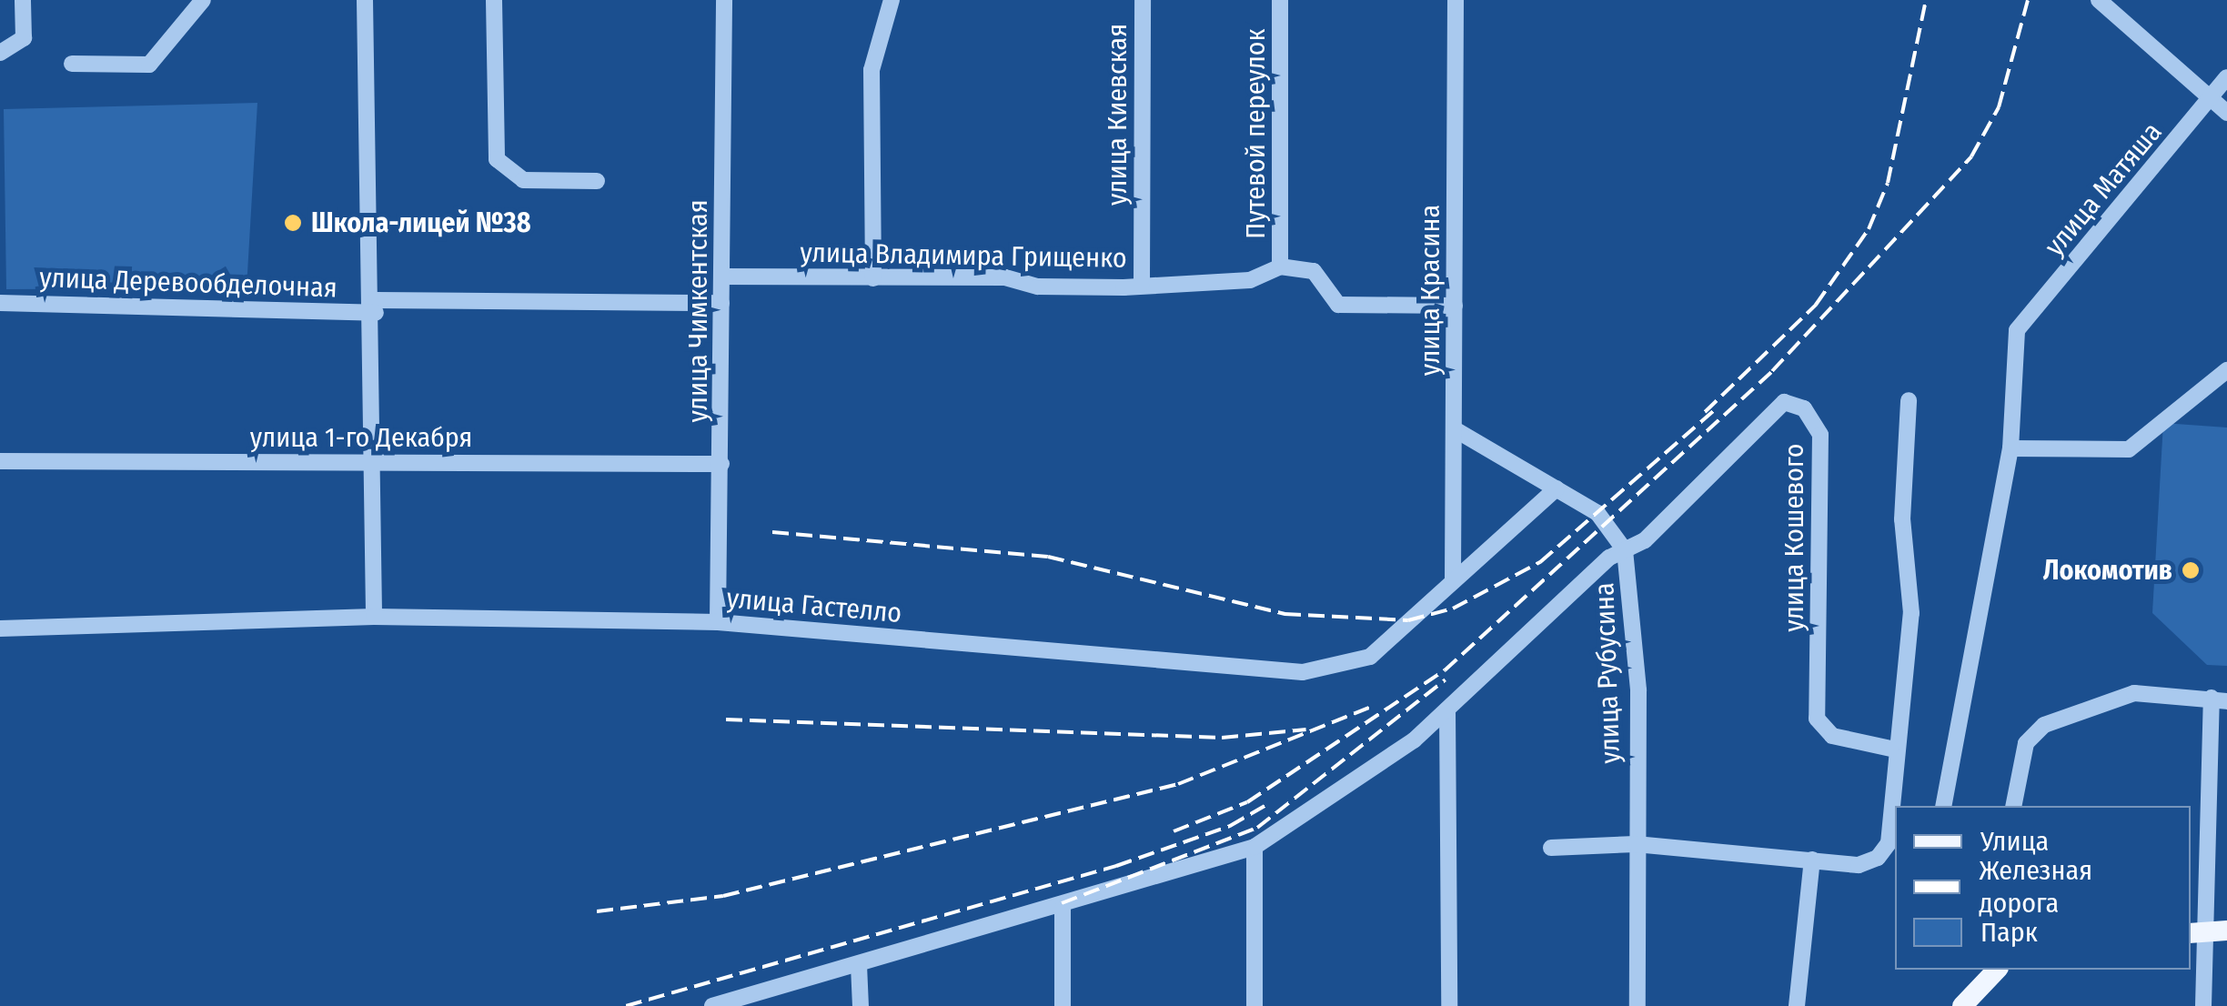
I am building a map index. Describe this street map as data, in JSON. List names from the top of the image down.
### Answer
{
  "streets": {
    "street": [
      "улица Киевская",
      "Путевой переулок",
      "улица Матяша",
      "улица Владимира Грищенко",
      "улица Деревообделочная",
      "улица Красина",
      "улица Чимкентская",
      "улица 1-го Декабря",
      "улица Кошевого",
      "улица Гастелло",
      "улица Рубусина"
    ]
  },
  "crossings": [
    ["улица Киевская", "улица Владимира Грищенко"],
    ["Путевой переулок", "улица Владимира Грищенко"],
    ["улица Владимира Грищенко", "улица Чимкентская"],
    ["улица Красина", "улица Гастелло"],
    ["улица Красина", "улица Рубусина"],
    ["улица Чимкентская", "улица 1-го Декабря"],
    ["улица Чимкентская", "улица Гастелло"],
    ["улица Кошевого", "улица Рубусина"],
    ["улица Гастелло", "улица Рубусина"]
  ],
  "places": ["Школа-лицей №38", "Локомотив"],
  "legend": ["Улица", "Железная дорога", "Парк"]
}
